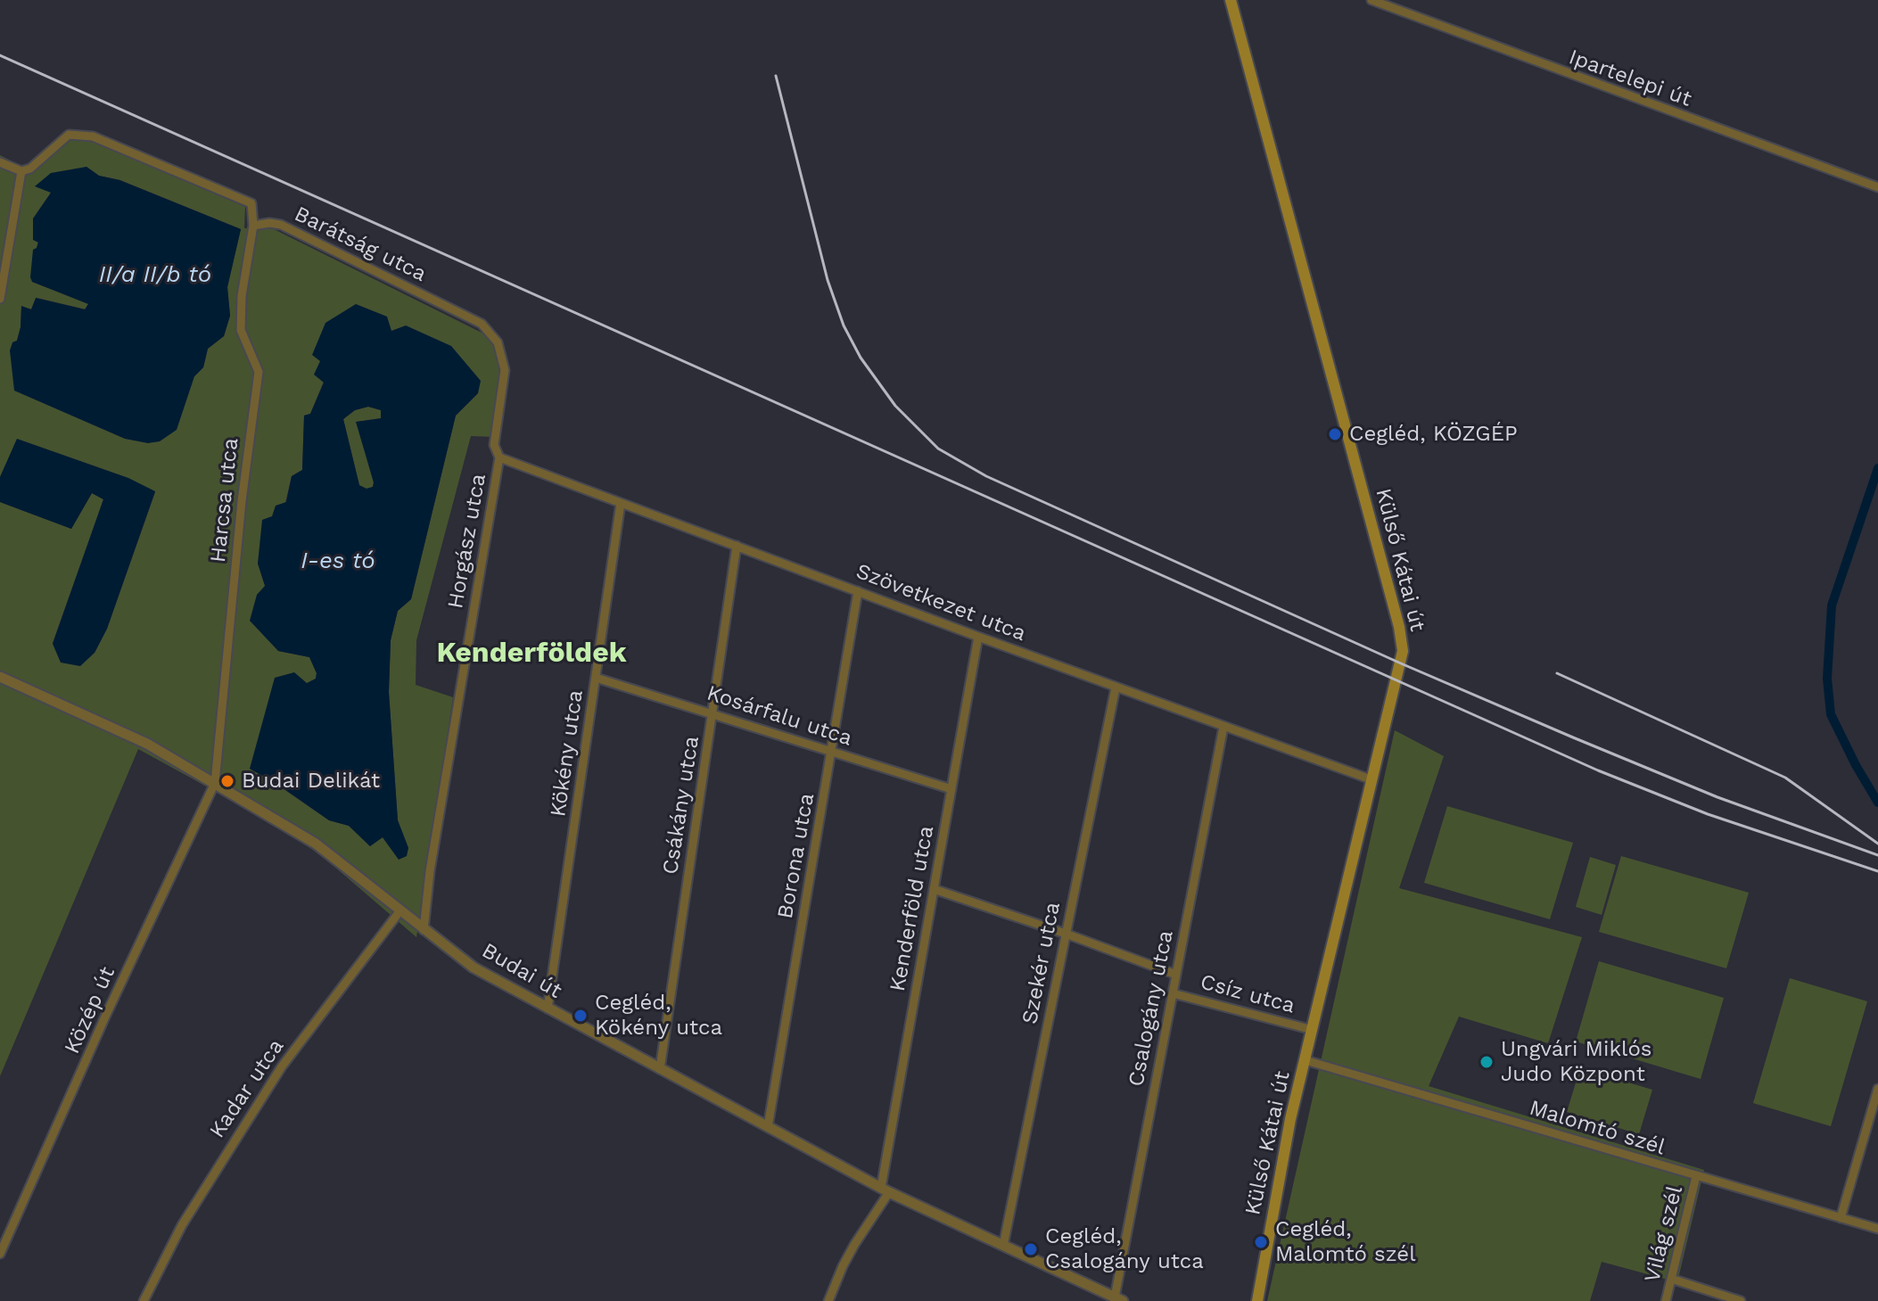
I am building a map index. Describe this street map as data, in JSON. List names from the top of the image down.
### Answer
{
  "streets": {
    "main road": ["Külső Kátai út"],
    "street": [
      "Ipartelepi út",
      "Barátság utca",
      "Harcsa utca",
      "Horgász utca",
      "Szövetkezet utca",
      "Kosárfalu utca",
      "Kökény utca",
      "Csákány utca",
      "Borona utca",
      "Kenderföld utca",
      "Szekér utca",
      "Budai út",
      "Csíz utca",
      "Csalogány utca",
      "Közép út",
      "Kadar utca",
      "Malomtó szél",
      "Világ szél"
    ]
  },
  "crossings": [
    ["Barátság utca", "Harcsa utca"],
    ["Barátság utca", "Horgász utca"],
    ["Harcsa utca", "Budai út"],
    ["Harcsa utca", "Közép út"],
    ["Horgász utca", "Szövetkezet utca"],
    ["Horgász utca", "Budai út"],
    ["Külső Kátai út", "Szövetkezet utca"],
    ["Külső Kátai út", "Csíz utca"],
    ["Külső Kátai út", "Malomtó szél"],
    ["Szövetkezet utca", "Kökény utca"],
    ["Szövetkezet utca", "Csákány utca"],
    ["Szövetkezet utca", "Borona utca"],
    ["Szövetkezet utca", "Kenderföld utca"],
    ["Szövetkezet utca", "Szekér utca"],
    ["Szövetkezet utca", "Csalogány utca"],
    ["Kosárfalu utca", "Kökény utca"],
    ["Kosárfalu utca", "Csákány utca"],
    ["Kosárfalu utca", "Borona utca"],
    ["Kosárfalu utca", "Kenderföld utca"],
    ["Kökény utca", "Budai út"],
    ["Csákány utca", "Budai út"],
    ["Borona utca", "Budai út"],
    ["Kenderföld utca", "Budai út"],
    ["Szekér utca", "Budai út"],
    ["Budai út", "Csalogány utca"],
    ["Budai út", "Közép út"],
    ["Budai út", "Kadar utca"],
    ["Csíz utca", "Csalogány utca"],
    ["Malomtó szél", "Világ szél"]
  ],
  "districts": ["Kenderföldek"],
  "water": ["II/a II/b tó", "I-es tó"],
  "places": [
    "Cegléd, KÖZGÉP",
    "Budai Delikát",
    "Cegléd, Kökény utca",
    "Ungvári Miklós Judo Központ",
    "Cegléd, Malomtó szél",
    "Cegléd, Csalogány utca"
  ]
}
